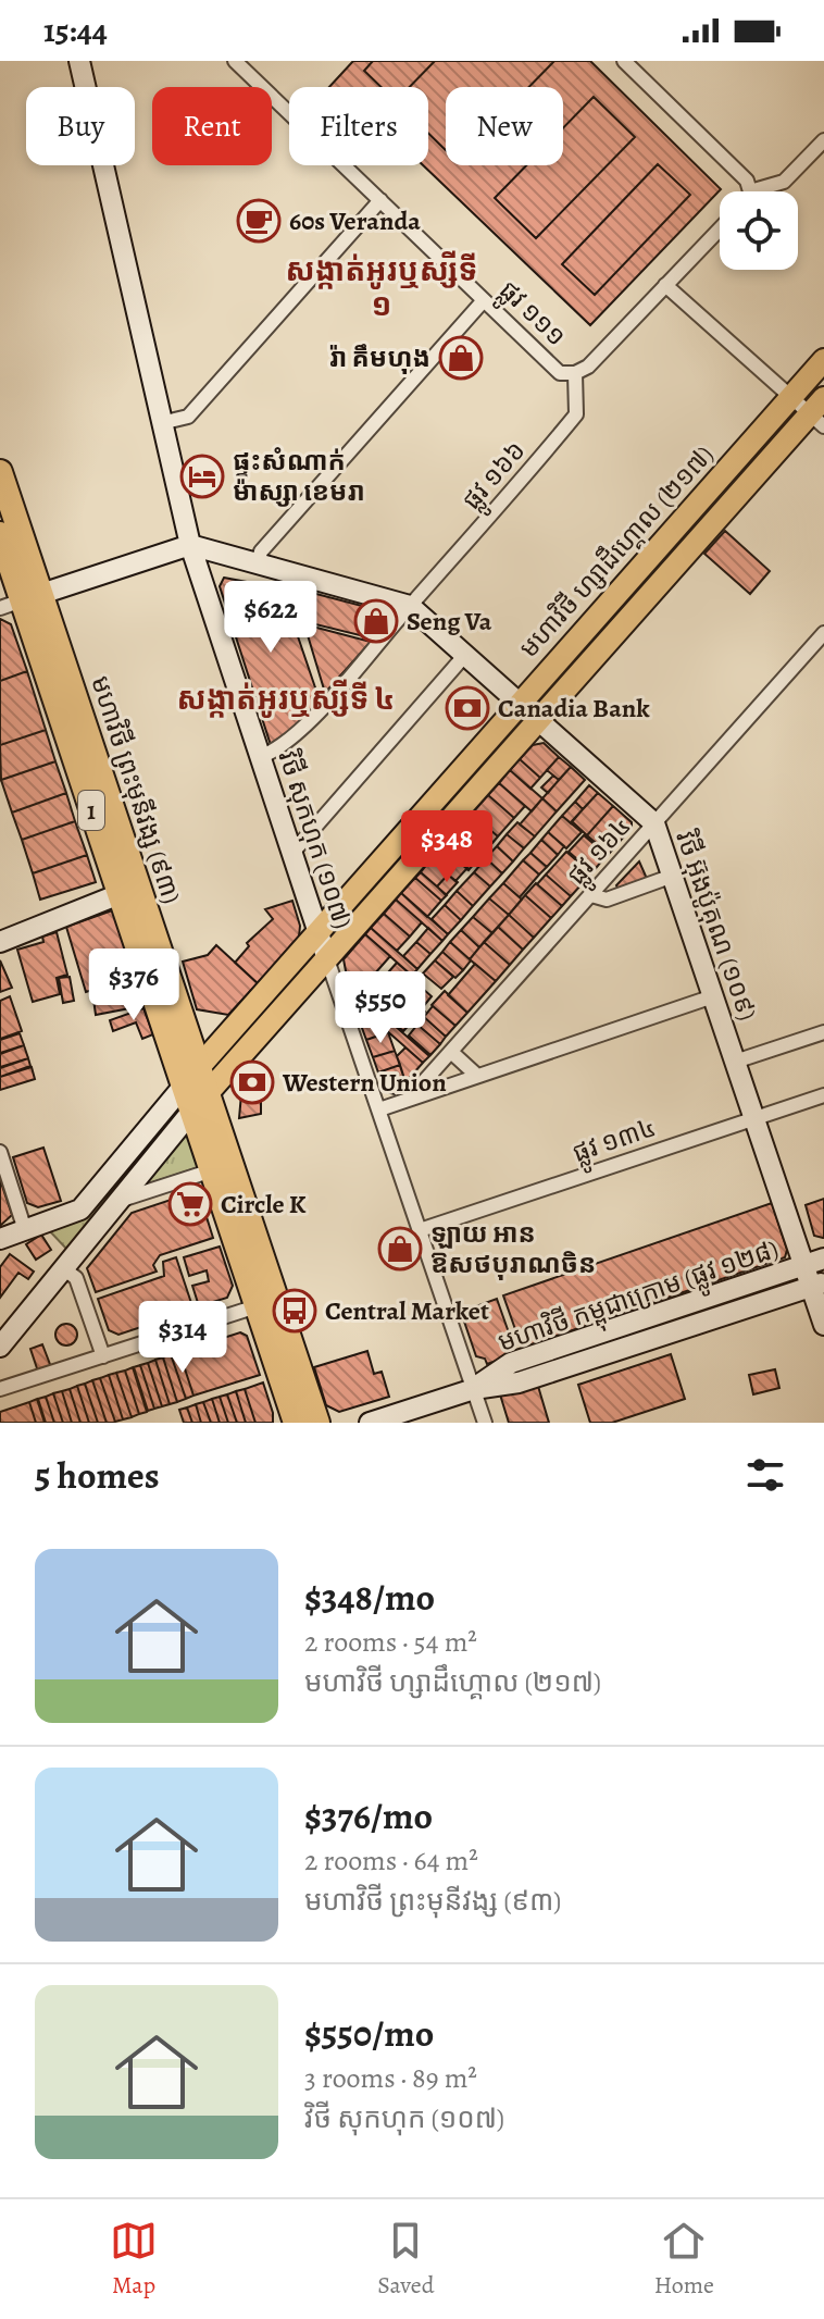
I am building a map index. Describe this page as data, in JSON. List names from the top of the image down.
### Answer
{
  "streets": {
    "highway": ["មហាវិថី ព្រះមុនីវង្ស (៩៣)", "1"],
    "main road": ["មហាវិថី ហ្សាដឹហ្គោល (២១៧)"],
    "street": [
      "ផ្លូវ ១១១",
      "ផ្លូវ ១៦៦",
      "វិថី សុកហុក (១០៧)",
      "ផ្លូវ ១៦៤",
      "វិថី អ៊ុងប៉ូគុណ (១០៩)",
      "ផ្លូវ ១៣៤",
      "មហាវិថី កម្ពុជាក្រោម (ផ្លូវ ១២៨)"
    ]
  },
  "crossings": [
    ["ផ្លូវ ១១១", "ផ្លូវ ១៦៦"],
    ["ផ្លូវ ១៦៦", "វិថី សុកហុក (១០៧)"],
    ["ផ្លូវ ១៦៦", "វិថី អ៊ុងប៉ូគុណ (១០៩)"],
    ["មហាវិថី ហ្សាដឹហ្គោល (២១៧)", "មហាវិថី ព្រះមុនីវង្ស (៩៣)"],
    ["មហាវិថី ហ្សាដឹហ្គោល (២១៧)", "វិថី សុកហុក (១០៧)"],
    ["មហាវិថី ហ្សាដឹហ្គោល (២១៧)", "វិថី អ៊ុងប៉ូគុណ (១០៩)"],
    ["វិថី សុកហុក (១០៧)", "វិថី អ៊ុងប៉ូគុណ (១០៩)"],
    ["វិថី សុកហុក (១០៧)", "ផ្លូវ ១៣៤"],
    ["វិថី សុកហុក (១០៧)", "មហាវិថី កម្ពុជាក្រោម (ផ្លូវ ១២៨)"],
    ["ផ្លូវ ១៦៤", "វិថី អ៊ុងប៉ូគុណ (១០៩)"],
    ["វិថី អ៊ុងប៉ូគុណ (១០៩)", "ផ្លូវ ១៣៤"],
    ["វិថី អ៊ុងប៉ូគុណ (១០៩)", "មហាវិថី កម្ពុជាក្រោម (ផ្លូវ ១២៨)"]
  ],
  "districts": ["សង្កាត់អូរឬស្សីទី ១", "សង្កាត់អូរឬស្សីទី ៤"],
  "places": {
    "cafe": ["60s Veranda"],
    "shop": ["រ៉ា គឹមហុង", "Seng Va", "ឡាយ អាន ឱសថបុរាណចិន"],
    "hotel": ["ផ្ទះសំណាក់ ម៉ាស្សា ខេមរា"],
    "bank": ["Canadia Bank", "Western Union"],
    "supermarket": ["Circle K"],
    "bus stop": ["Central Market"]
  },
  "page": {
    "status": "15:44",
    "chip": [
      "Buy",
      "Rent",
      "Filters",
      "New"
    ],
    "price": [
      "$622",
      "$348",
      "$376",
      "$550",
      "$314"
    ],
    "heading": "5 homes",
    "list": [
      {
        "name": "$348/mo",
        "note": "2 rooms · 54 m² · មហាវិថី ហ្សាដឹហ្គោល (២១៧)"
      },
      {
        "name": "$376/mo",
        "note": "2 rooms · 64 m² · មហាវិថី ព្រះមុនីវង្ស (៩៣)"
      },
      {
        "name": "$550/mo",
        "note": "3 rooms · 89 m² · វិថី សុកហុក (១០៧)"
      }
    ],
    "tabs": ["Map", "Saved", "Home"]
  }
}
